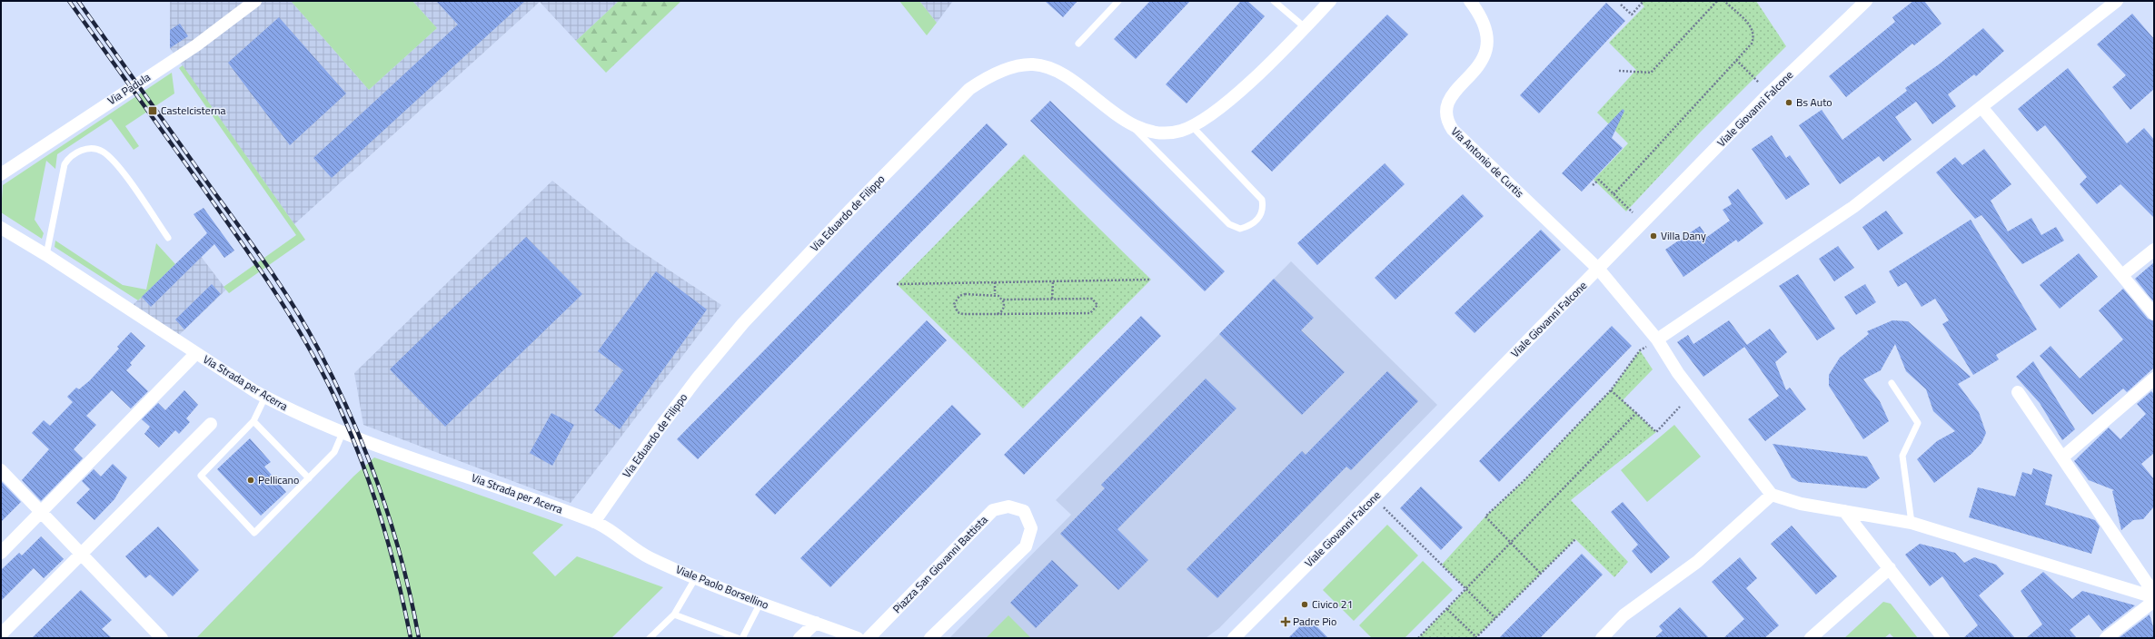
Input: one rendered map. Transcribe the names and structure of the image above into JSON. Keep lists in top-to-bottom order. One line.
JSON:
{"streets":{"street":["Via Padula","Viale Giovanni Falcone","Via Antonio de Curtis","Via Eduardo de Filippo","Via Strada per Acerra","Piazza San Giovanni Battista","Viale Paolo Borsellino"]},"crossings":[["Viale Giovanni Falcone","Via Antonio de Curtis"],["Via Eduardo de Filippo","Via Strada per Acerra"],["Via Eduardo de Filippo","Viale Paolo Borsellino"],["Via Strada per Acerra","Viale Paolo Borsellino"]],"places":{"other":["Bs Auto","Villa Dany","Pellicano","Civico 21"],"transit":["Castelcisterna"],"health":["Padre Pio"]}}
